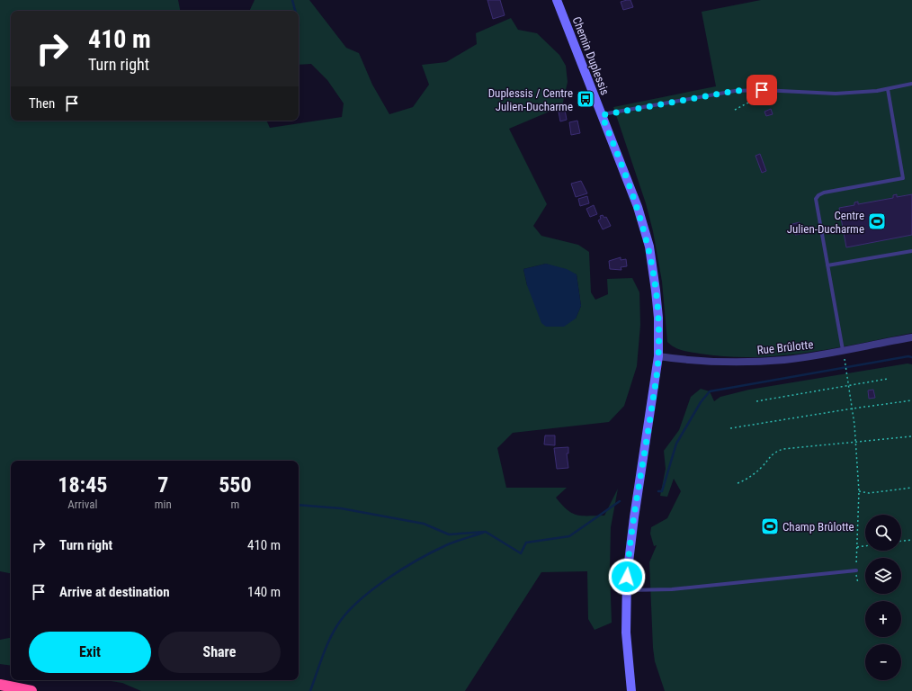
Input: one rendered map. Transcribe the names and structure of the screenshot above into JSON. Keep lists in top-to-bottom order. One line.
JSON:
{"streets":{"street":["Chemin Duplessis","Rue Brûlotte"]},"crossings":[["Chemin Duplessis","Rue Brûlotte"]],"places":{"bus stop":["Duplessis / Centre Julien-Ducharme"],"sports":["Centre Julien-Ducharme","Champ Brûlotte"]},"page":{"turn":["410 m","Turn right"],"then":"Then","eta":["18:45","Arrival","7","min","550","m"],"map_buttons":["+","−"],"list":[{"name":"Turn right","value":"410 m"},{"name":"Arrive at destination","value":"140 m"}],"buttons":["Exit","Share"]}}
